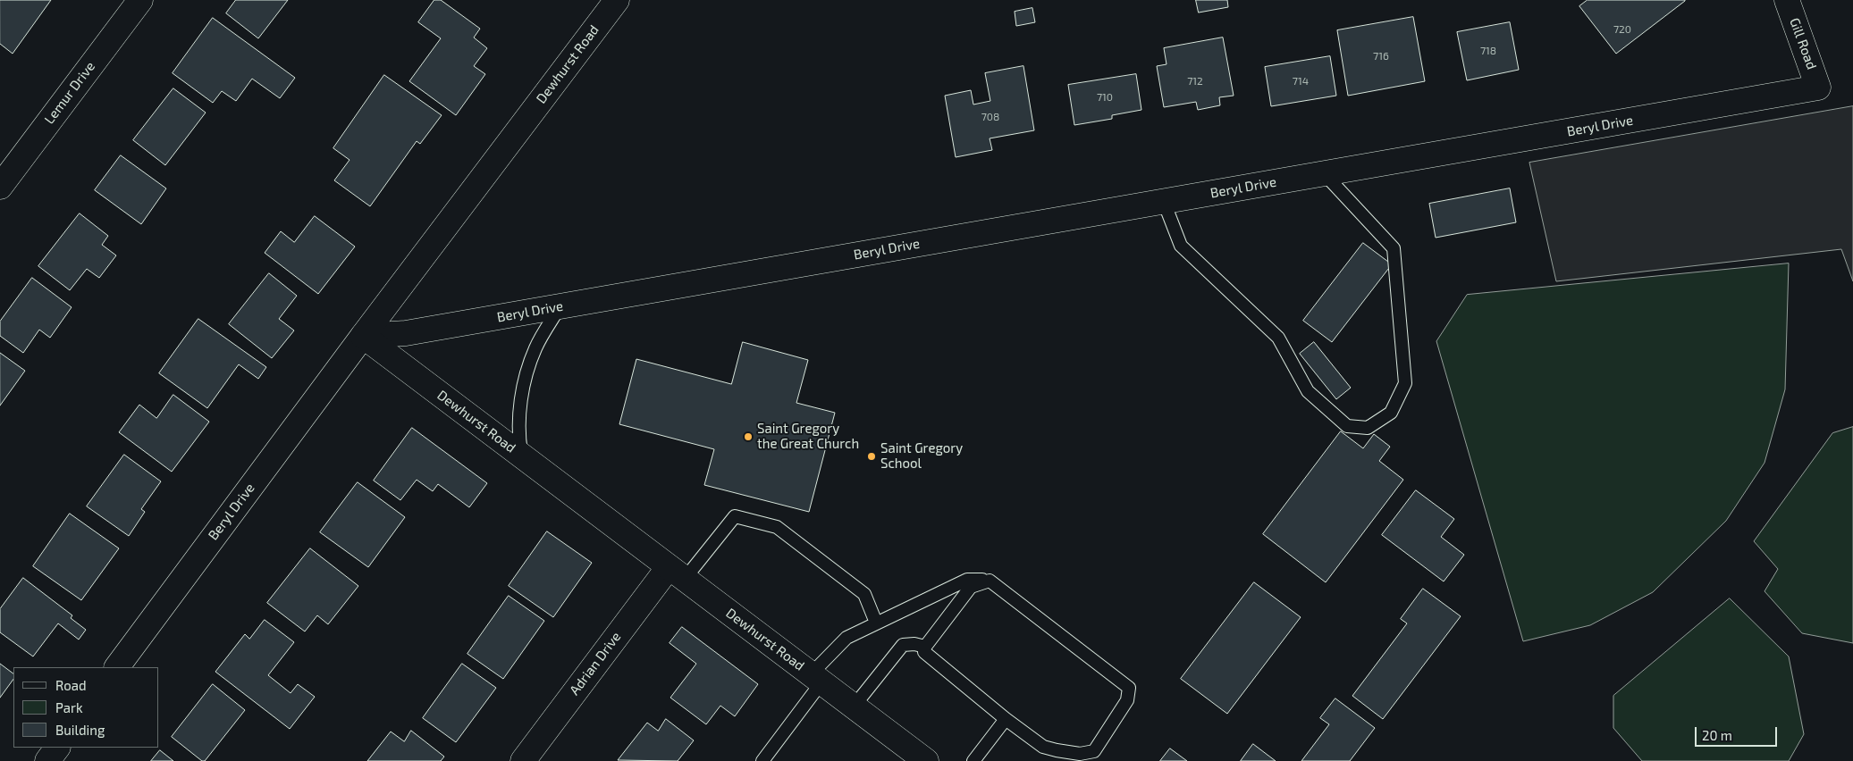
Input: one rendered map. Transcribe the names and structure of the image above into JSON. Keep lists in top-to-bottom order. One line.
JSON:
{"streets":{"street":["Gill Road","Dewhurst Road","Lemur Drive","Beryl Drive","Adrian Drive"]},"crossings":[["Gill Road","Beryl Drive"],["Dewhurst Road","Beryl Drive"],["Dewhurst Road","Adrian Drive"]],"places":["Saint Gregory the Great Church","Saint Gregory School"],"house_numbers":["720","718","716","712","714","710","708"],"legend":["Road","Park","Building"],"scale_bar":"20 m"}
